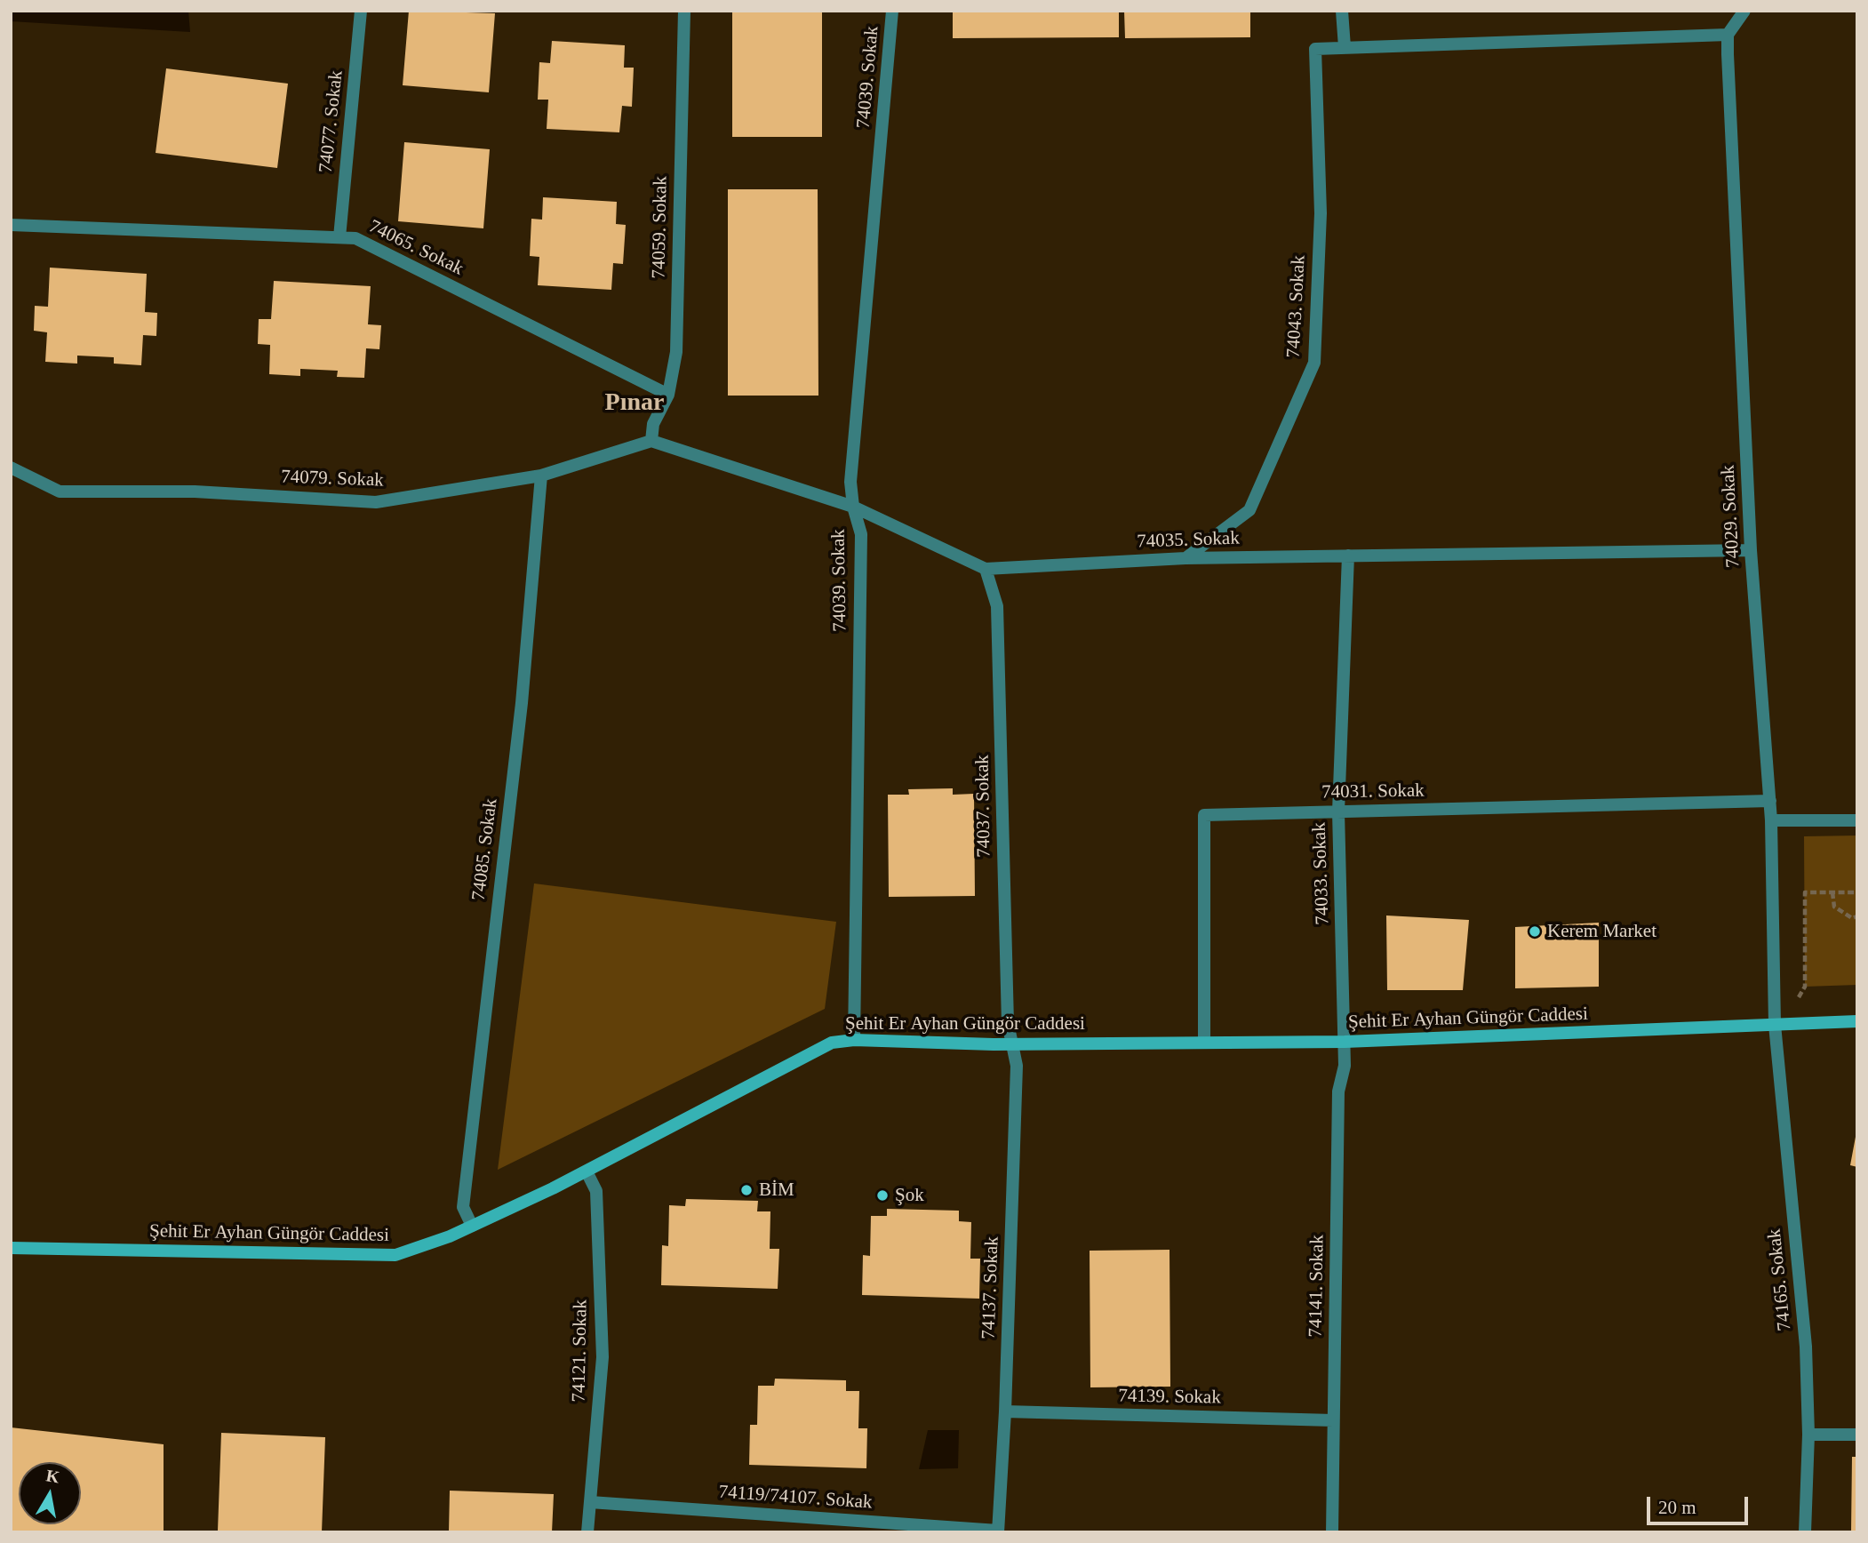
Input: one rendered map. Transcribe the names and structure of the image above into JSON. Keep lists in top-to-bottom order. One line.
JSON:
{"streets":{"street":["74039. Sokak","74077. Sokak","74059. Sokak","74065. Sokak","74043. Sokak","74079. Sokak","74029. Sokak","74035. Sokak","74031. Sokak","74037. Sokak","74085. Sokak","74033. Sokak","Şehit Er Ayhan Güngör Caddesi","74165. Sokak","74141. Sokak","74137. Sokak","74121. Sokak","74139. Sokak","74119/74107. Sokak"]},"crossings":[["74039. Sokak","74035. Sokak"],["74039. Sokak","Şehit Er Ayhan Güngör Caddesi"],["74077. Sokak","74065. Sokak"],["74059. Sokak","74065. Sokak"],["74059. Sokak","74079. Sokak"],["74059. Sokak","74035. Sokak"],["74043. Sokak","74035. Sokak"],["74079. Sokak","74035. Sokak"],["74079. Sokak","74085. Sokak"],["74029. Sokak","74035. Sokak"],["74029. Sokak","74031. Sokak"],["74029. Sokak","Şehit Er Ayhan Güngör Caddesi"],["74029. Sokak","74165. Sokak"],["74035. Sokak","74037. Sokak"],["74035. Sokak","74033. Sokak"],["74031. Sokak","74033. Sokak"],["74031. Sokak","Şehit Er Ayhan Güngör Caddesi"],["74037. Sokak","Şehit Er Ayhan Güngör Caddesi"],["74037. Sokak","74137. Sokak"],["74085. Sokak","Şehit Er Ayhan Güngör Caddesi"],["74033. Sokak","Şehit Er Ayhan Güngör Caddesi"],["74033. Sokak","74141. Sokak"],["Şehit Er Ayhan Güngör Caddesi","74165. Sokak"],["Şehit Er Ayhan Güngör Caddesi","74141. Sokak"],["Şehit Er Ayhan Güngör Caddesi","74137. Sokak"],["Şehit Er Ayhan Güngör Caddesi","74121. Sokak"],["74141. Sokak","74139. Sokak"],["74137. Sokak","74139. Sokak"],["74137. Sokak","74119/74107. Sokak"],["74121. Sokak","74119/74107. Sokak"]],"districts":["Pınar"],"places":["Kerem Market","BİM","Şok"],"scale_bar":"20 m","north":"top"}
